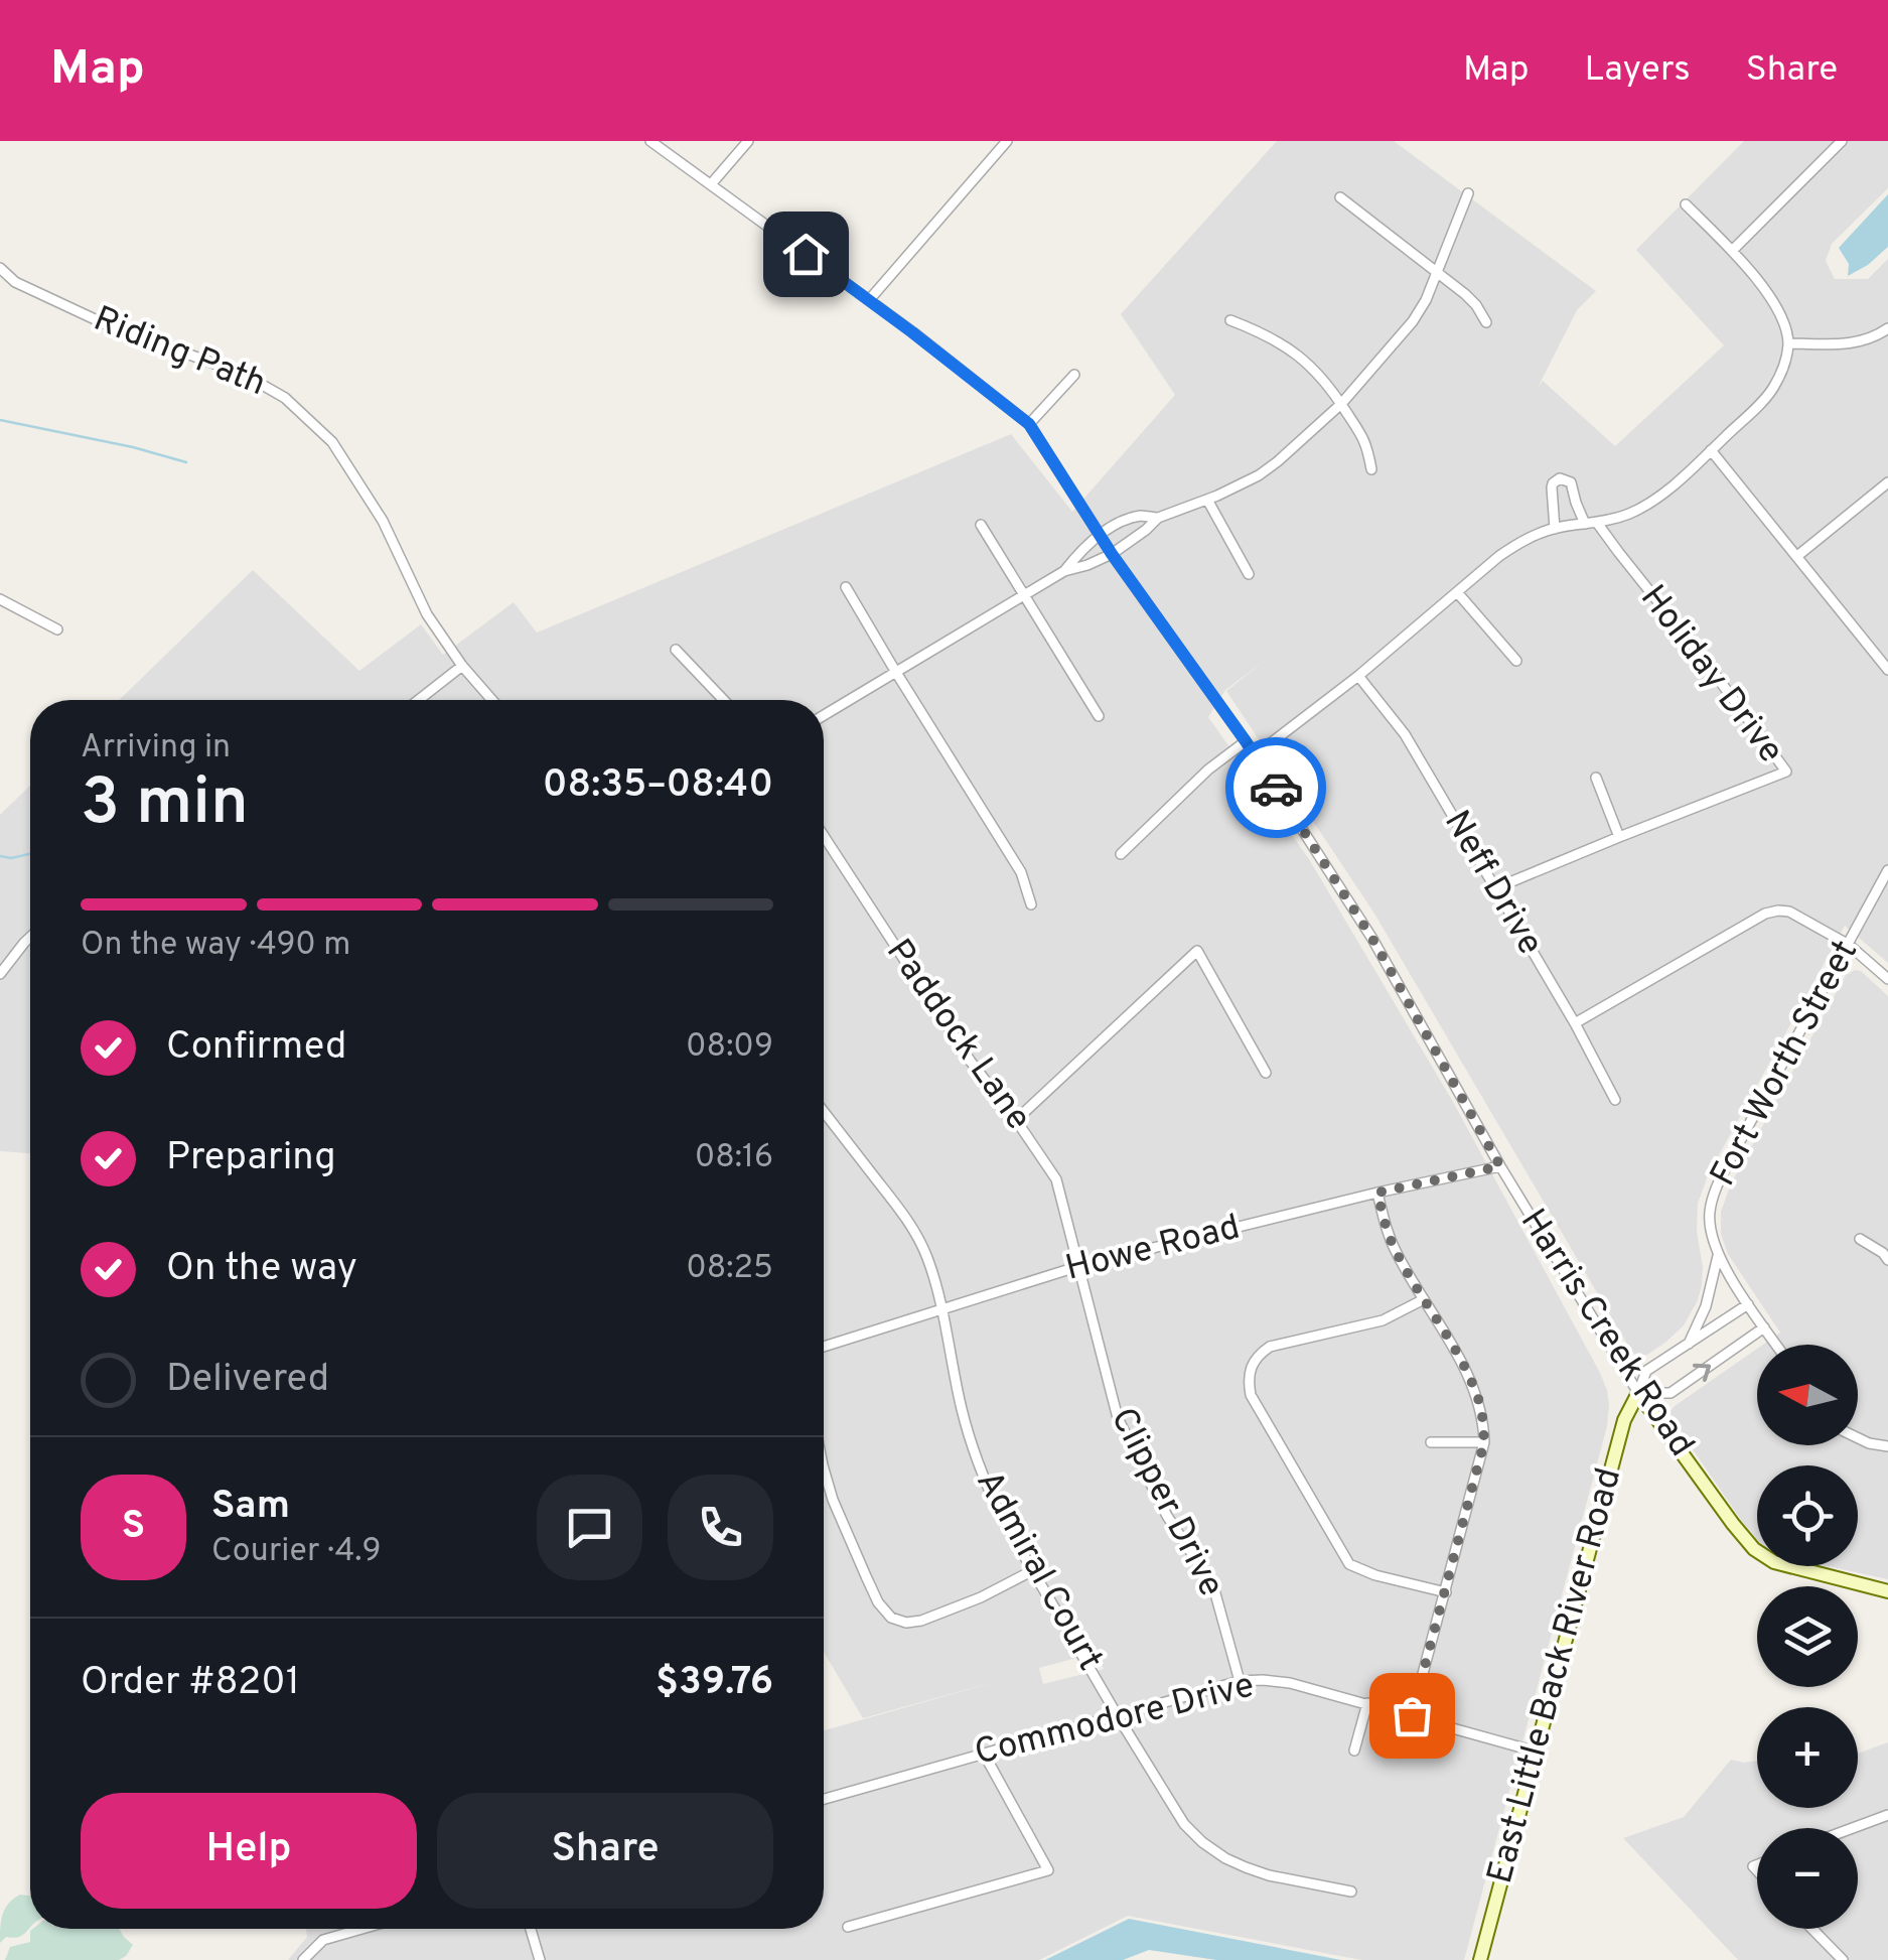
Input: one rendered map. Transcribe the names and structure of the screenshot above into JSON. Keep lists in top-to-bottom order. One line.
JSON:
{"streets":{"street":["Riding Path","Holiday Drive","Neff Drive","Paddock Lane","Fort Worth Street","Howe Road","Harris Creek Road","Clipper Drive","Admiral Court","East Little Back River Road","Commodore Drive"]},"crossings":[["Holiday Drive","Neff Drive"],["Paddock Lane","Howe Road"],["Paddock Lane","Clipper Drive"],["Fort Worth Street","East Little Back River Road"],["Howe Road","Harris Creek Road"],["Howe Road","Clipper Drive"],["Howe Road","Admiral Court"],["Harris Creek Road","East Little Back River Road"],["Clipper Drive","Commodore Drive"],["Admiral Court","Commodore Drive"],["East Little Back River Road","Commodore Drive"]],"north":"left","page":{"header":"Map","nav":["Map","Layers","Share"],"heading":["3 min","Arriving in","08:35–08:40"],"panel":["Sam","Courier · 4.9","Order #8201","$39.76"],"bar":"On the way · 490 m","list":[["Confirmed","08:09"],["Preparing","08:16"],["On the way","08:25"],"Delivered"],"map_buttons":["+","−"],"round":"S","buttons":["Help","Share"]}}
